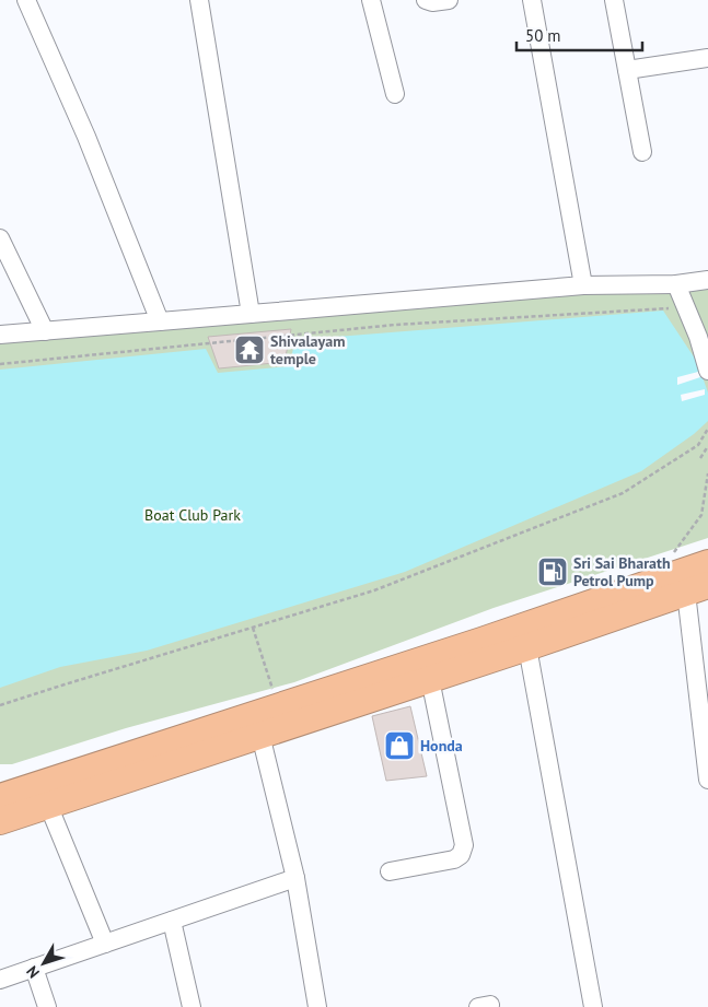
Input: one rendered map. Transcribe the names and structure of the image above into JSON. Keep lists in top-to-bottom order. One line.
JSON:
{"parks":["Boat Club Park"],"places":{"temple":["Shivalayam temple"],"fuel station":["Sri Sai Bharath Petrol Pump"],"shop":["Honda"]},"scale_bar":"50 m","north":"bottom left"}
